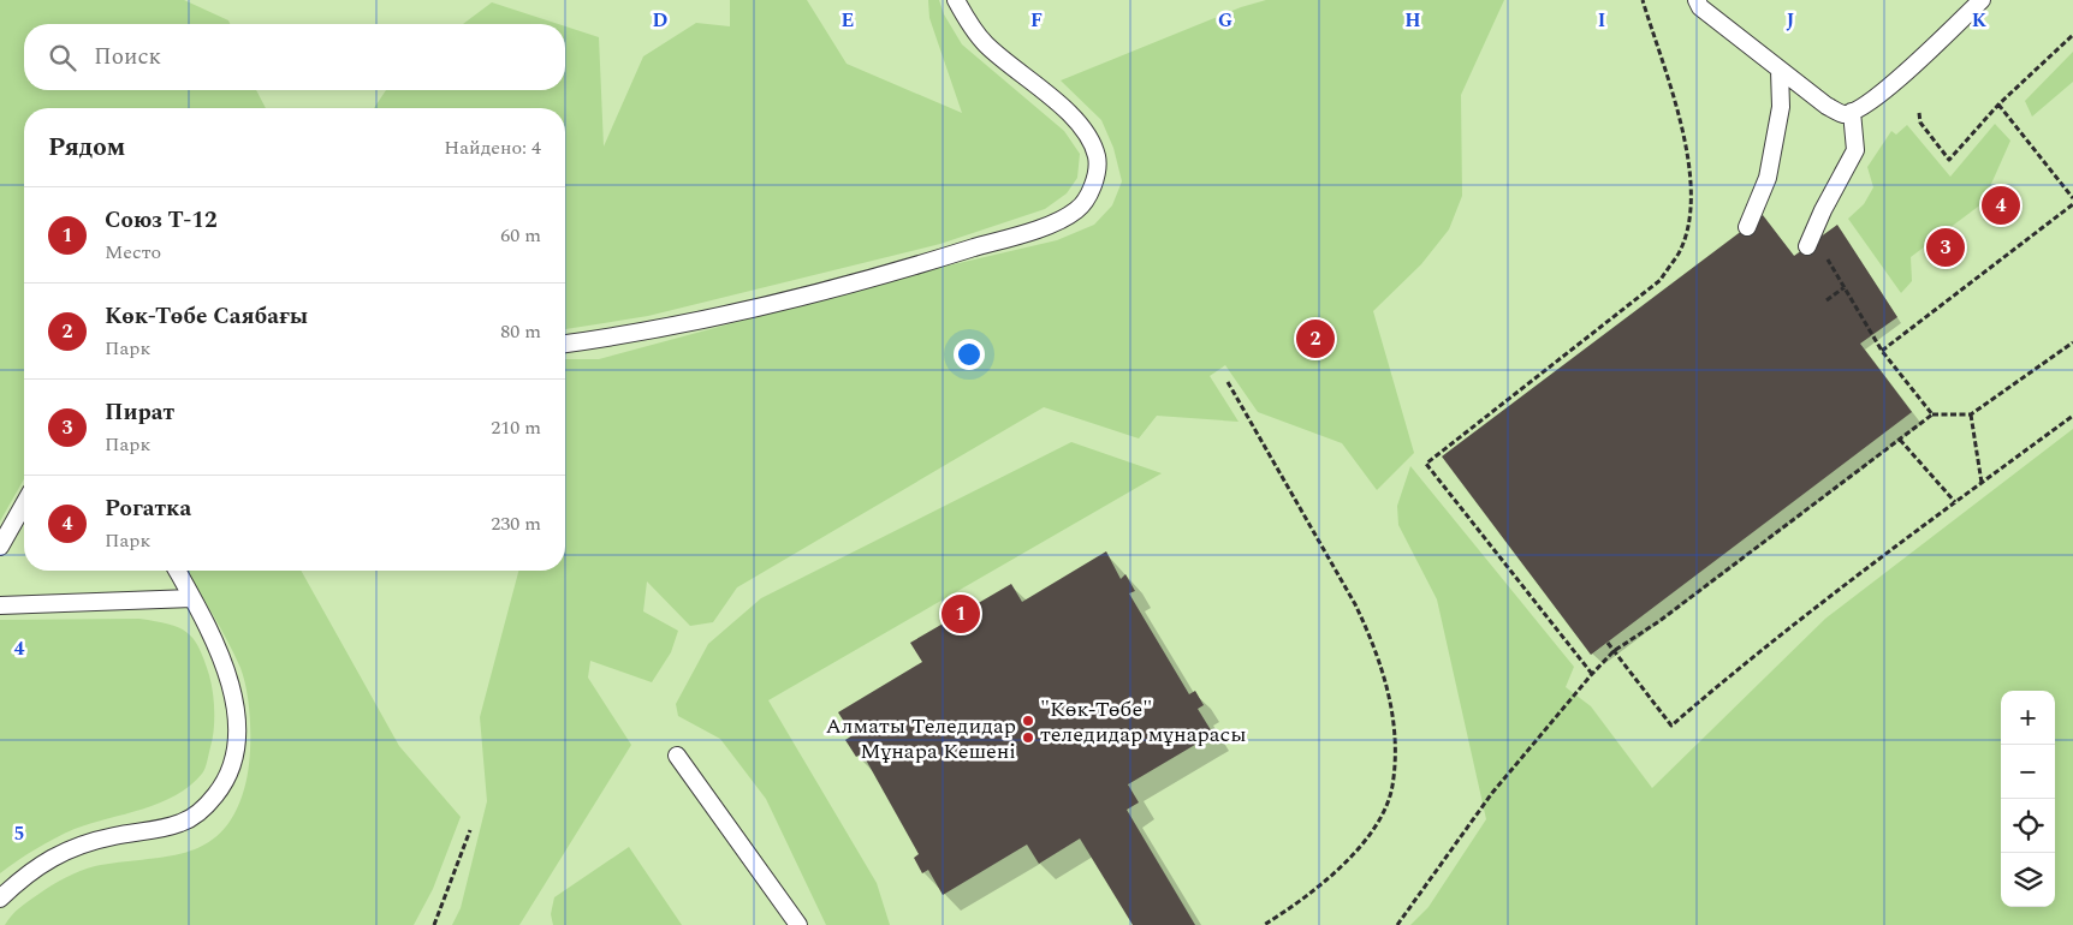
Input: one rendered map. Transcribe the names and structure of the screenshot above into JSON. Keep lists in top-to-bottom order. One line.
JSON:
{"places":["\"Көк-Төбе\" теледидар мұнарасы","Алматы Теледидар Мұнара Кешені"],"page":{"search":"Поиск","heading":["Рядом","Найдено: 4"],"pins":["4","3","2","1"],"list":[{"mark":"1","name":"Союз Т-12","note":"Место","value":"60 m"},{"mark":"2","name":"Көк-Төбе Саябағы","note":"Парк","value":"80 m"},{"mark":"3","name":"Пират","note":"Парк","value":"210 m"},{"mark":"4","name":"Рогатка","note":"Парк","value":"230 m"}],"map_buttons":["+","−"]},"grid":{"columns":["D","E","F","G","H","I","J","K"],"rows":["4","5"]}}
